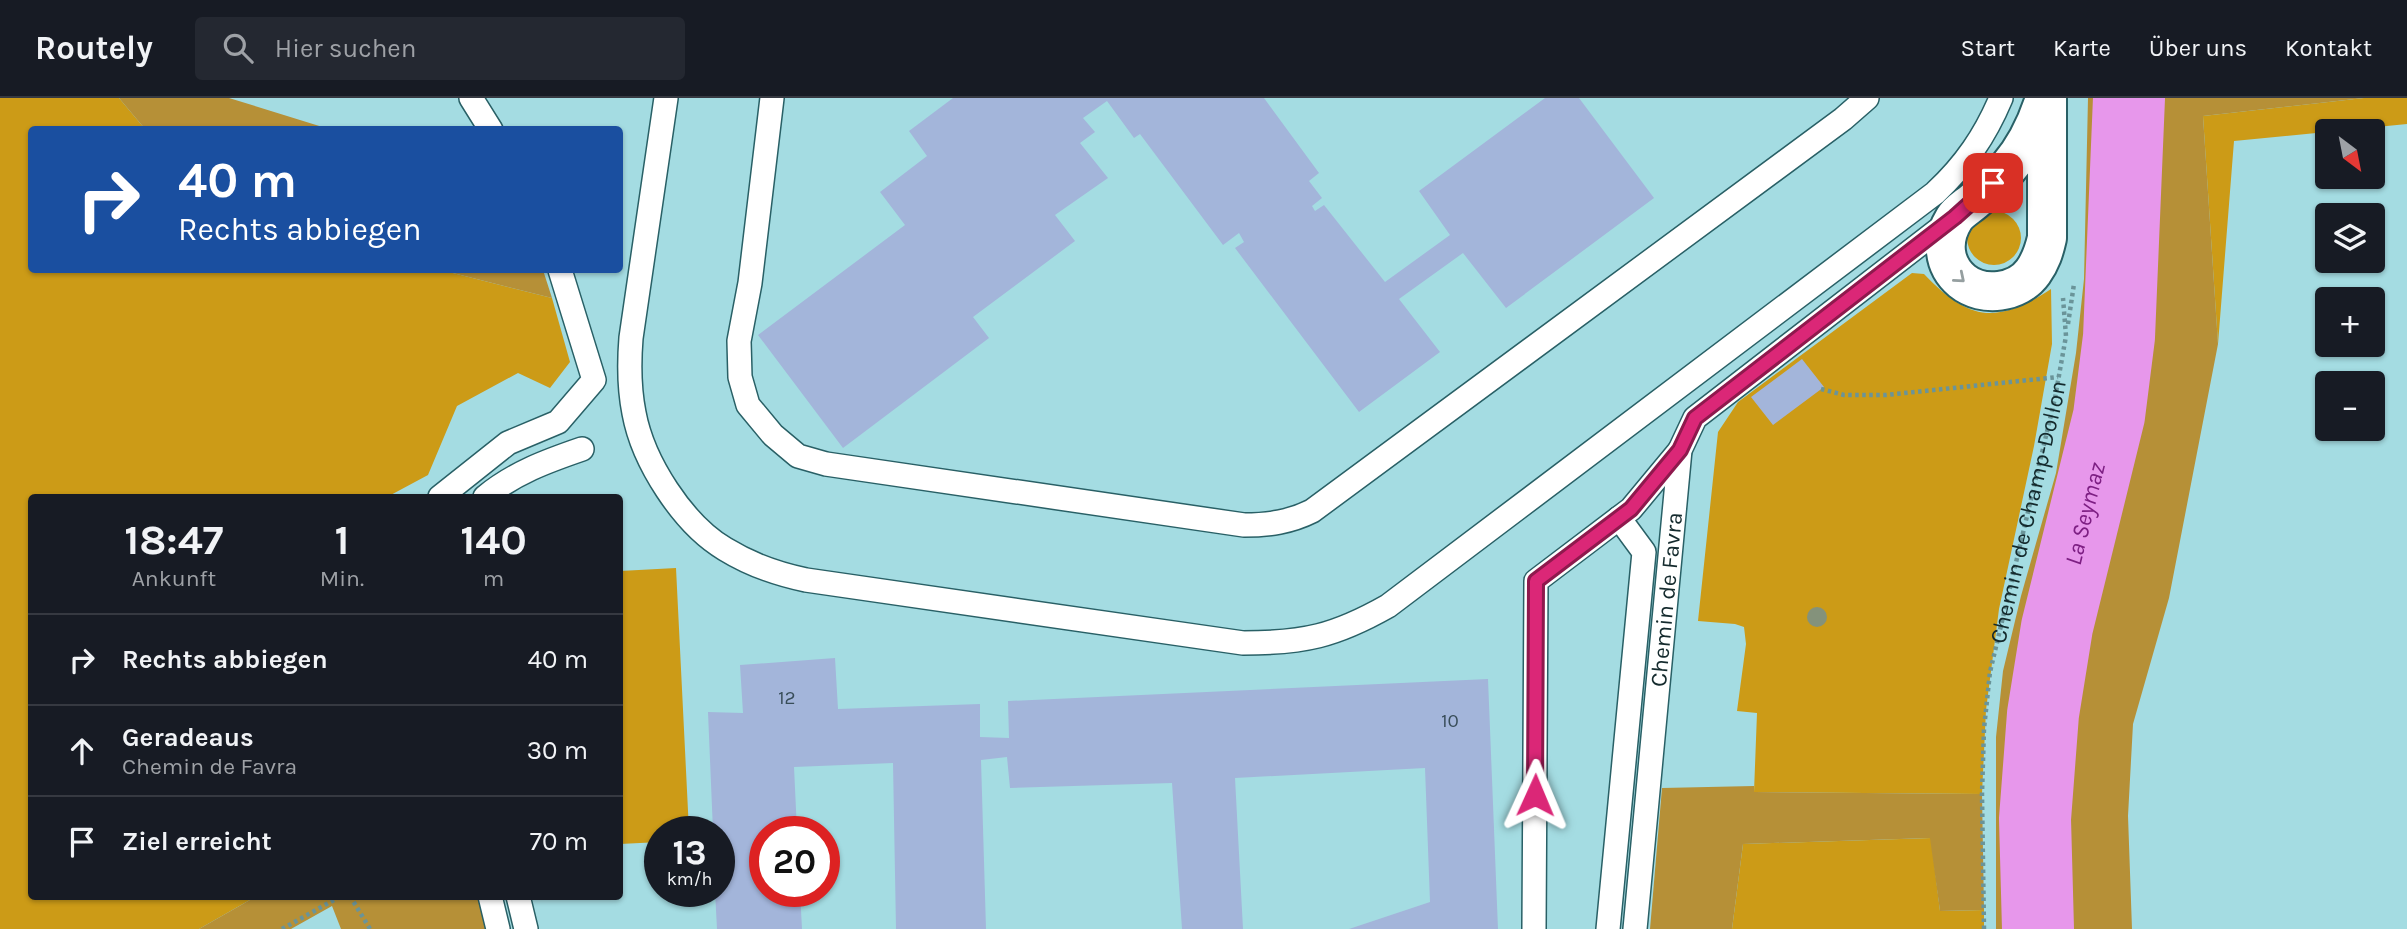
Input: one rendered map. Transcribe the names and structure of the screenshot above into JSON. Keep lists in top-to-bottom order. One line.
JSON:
{"streets":{"street":["Chemin de Favra"],"path":["Chemin de Champ-Dollon"]},"water":["La Seymaz"],"house_numbers":["12","10"],"north":"bottom right","page":{"header":"Routely","search":"Hier suchen","nav":["Start","Karte","Über uns","Kontakt"],"map_buttons":["+","−"],"turn":["40 m","Rechts abbiegen"],"eta":["18:47","Ankunft","1","Min.","140","m"],"list":[{"name":"Rechts abbiegen","value":"40 m"},{"name":"Geradeaus","note":"Chemin de Favra","value":"30 m"},{"name":"Ziel erreicht","value":"70 m"}],"speed":"13 km/h","limit":"20"}}
